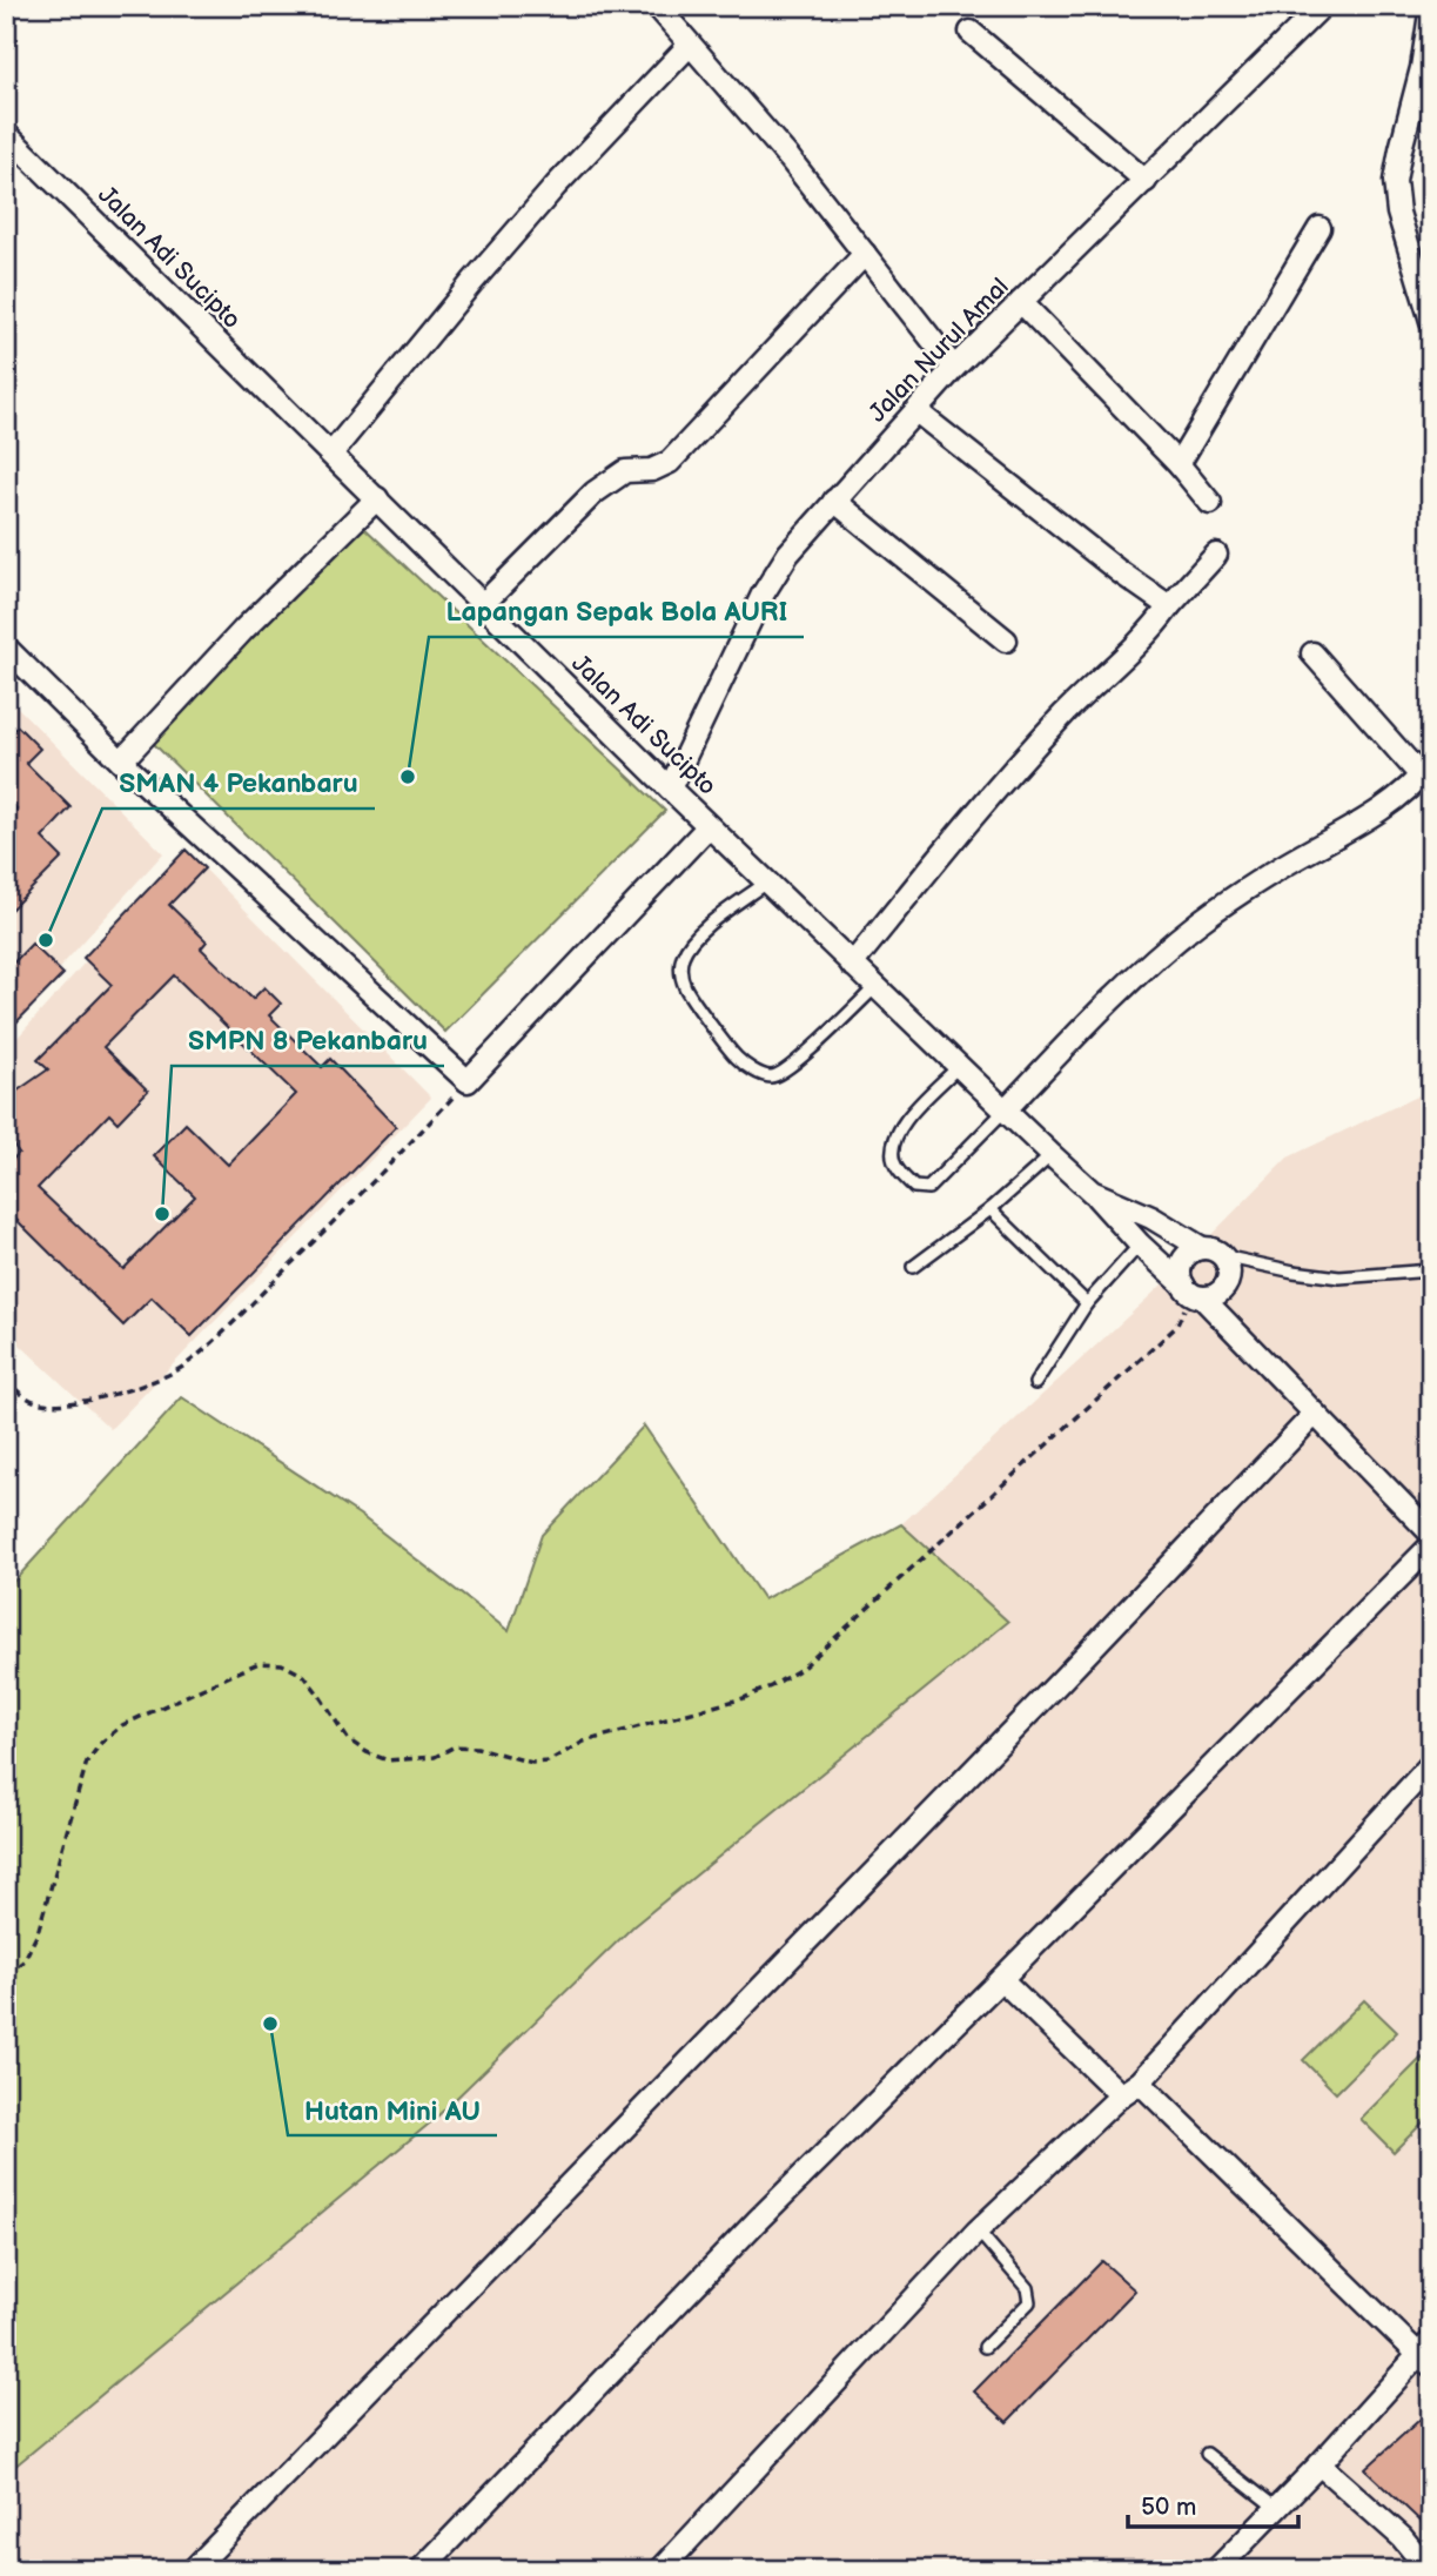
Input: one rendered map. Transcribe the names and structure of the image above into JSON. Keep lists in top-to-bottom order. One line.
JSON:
{"streets":{"street":["Jalan Adi Sucipto","Jalan Nurul Amal"]},"crossings":[["Jalan Adi Sucipto","Jalan Nurul Amal"]],"places":["Lapangan Sepak Bola AURI","SMAN 4 Pekanbaru","SMPN 8 Pekanbaru","Hutan Mini AU"],"scale_bar":"50 m"}
